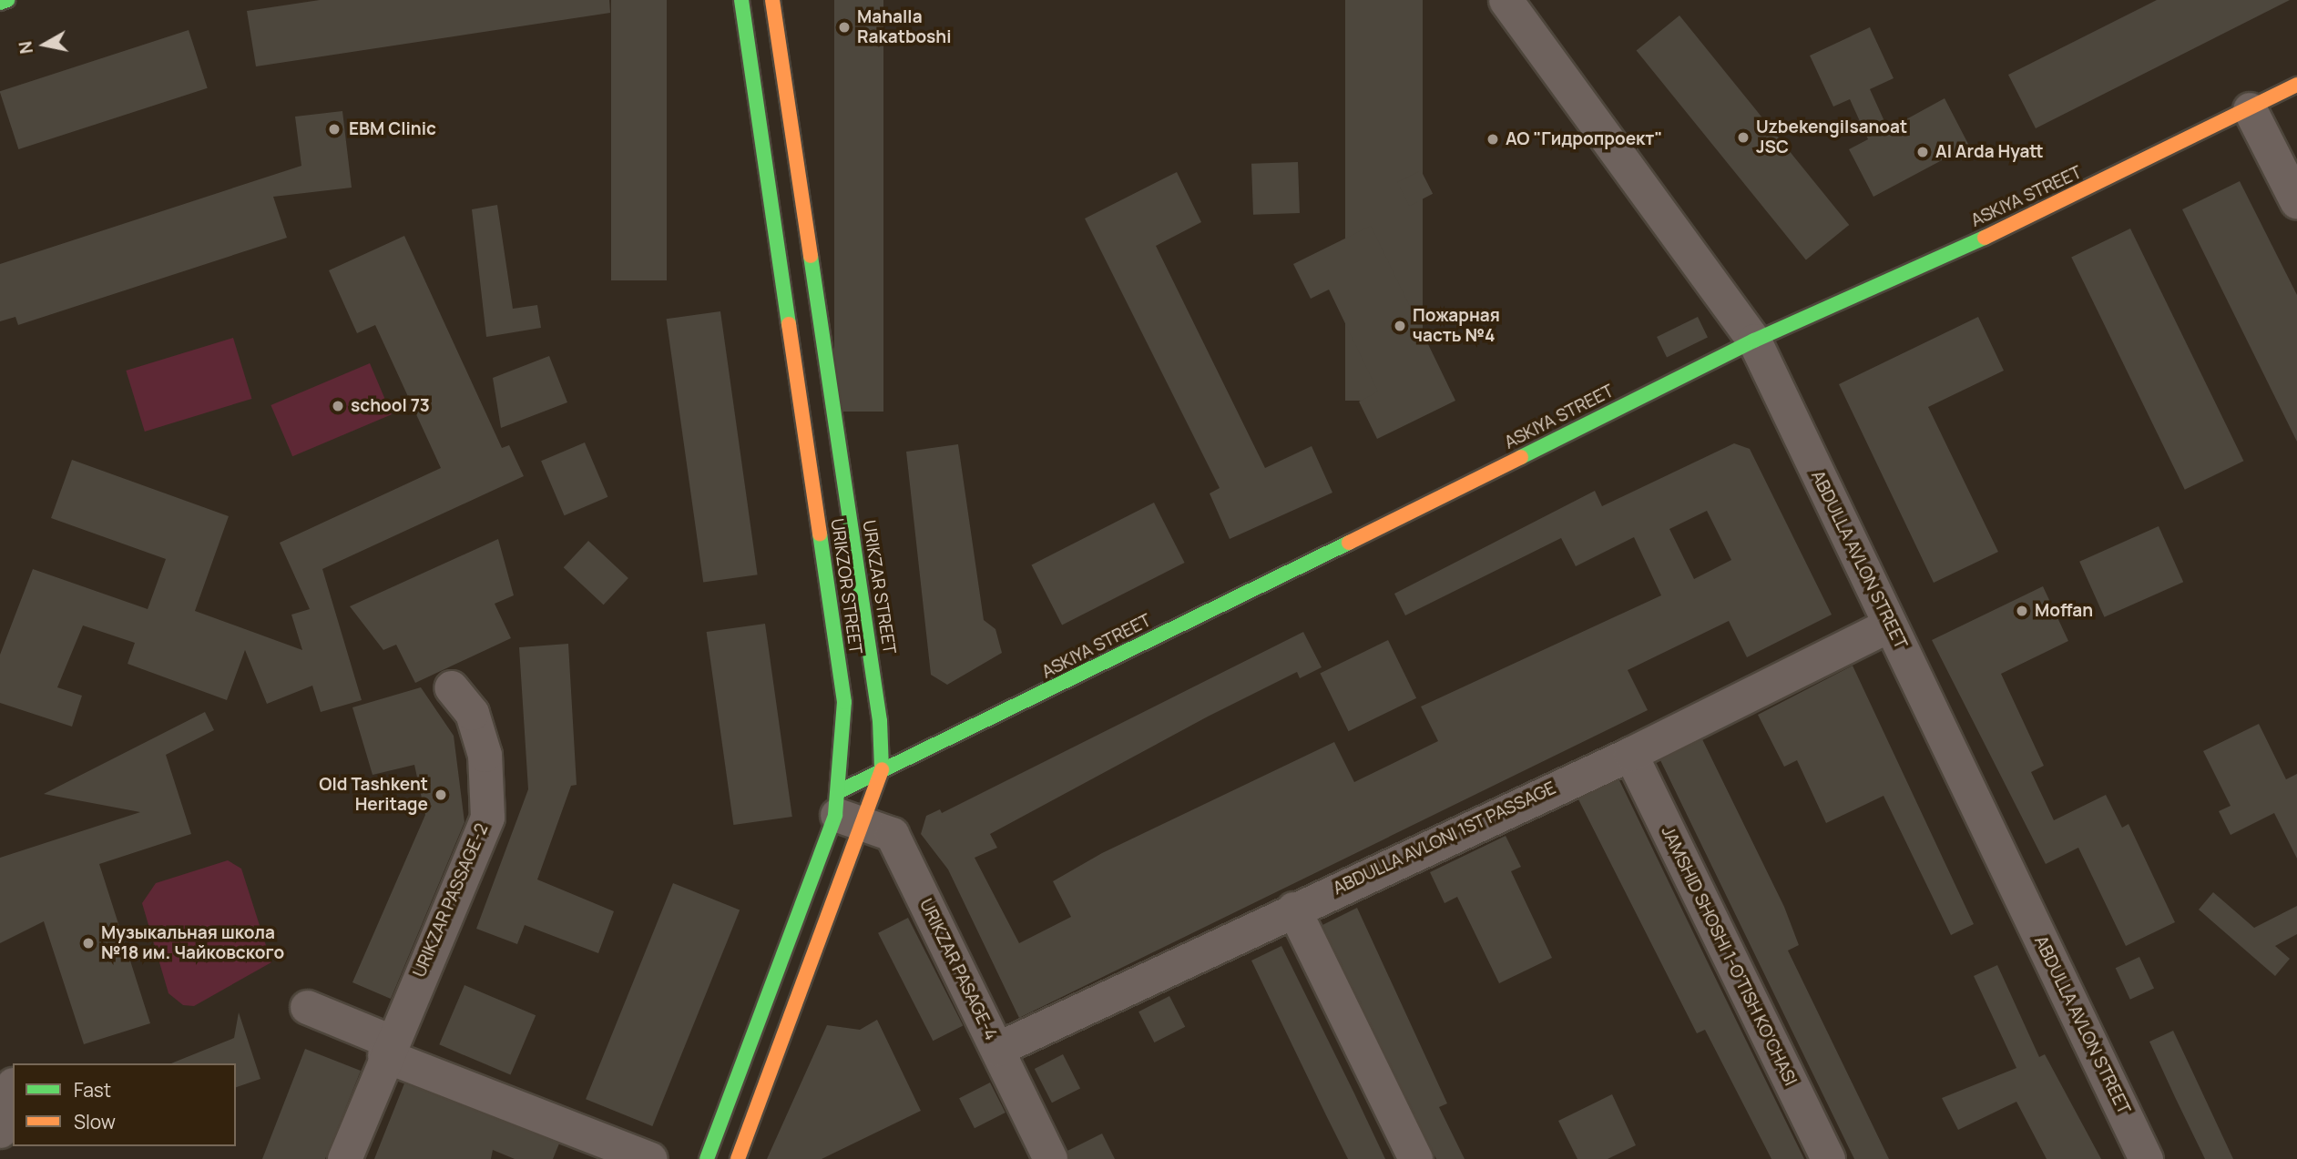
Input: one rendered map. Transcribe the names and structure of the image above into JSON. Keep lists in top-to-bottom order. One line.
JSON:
{"streets":{"main road":["ASKIYA STREET","URIKZOR STREET","URIKZAR STREET"],"street":["ABDULLA AVLON STREET","ABDULLA AVLONI 1ST PASSAGE","URIKZAR PASSAGE-2","JAMSHID SHOSHI 1-O'TISH KO'CHASI","URIKZAR PASAGE-4"]},"crossings":[["ASKIYA STREET","ABDULLA AVLON STREET"],["ASKIYA STREET","URIKZOR STREET"],["ASKIYA STREET","URIKZAR STREET"],["ASKIYA STREET","URIKZAR PASAGE-4"],["ABDULLA AVLON STREET","ABDULLA AVLONI 1ST PASSAGE"],["URIKZOR STREET","URIKZAR PASAGE-4"],["URIKZAR STREET","URIKZAR PASAGE-4"],["ABDULLA AVLONI 1ST PASSAGE","JAMSHID SHOSHI 1-O'TISH KO'CHASI"],["ABDULLA AVLONI 1ST PASSAGE","URIKZAR PASAGE-4"]],"places":["Mahalla Rakatboshi","EBM Clinic","Uzbekengilsanoat JSC","АО \"Гидропроект\"","Al Arda Hyatt","Пожарная часть №4","school 73","Moffan","Old Tashkent Heritage","Музыкальная школа №18 им. Чайковского"],"legend":["Fast","Slow"],"north":"left"}
